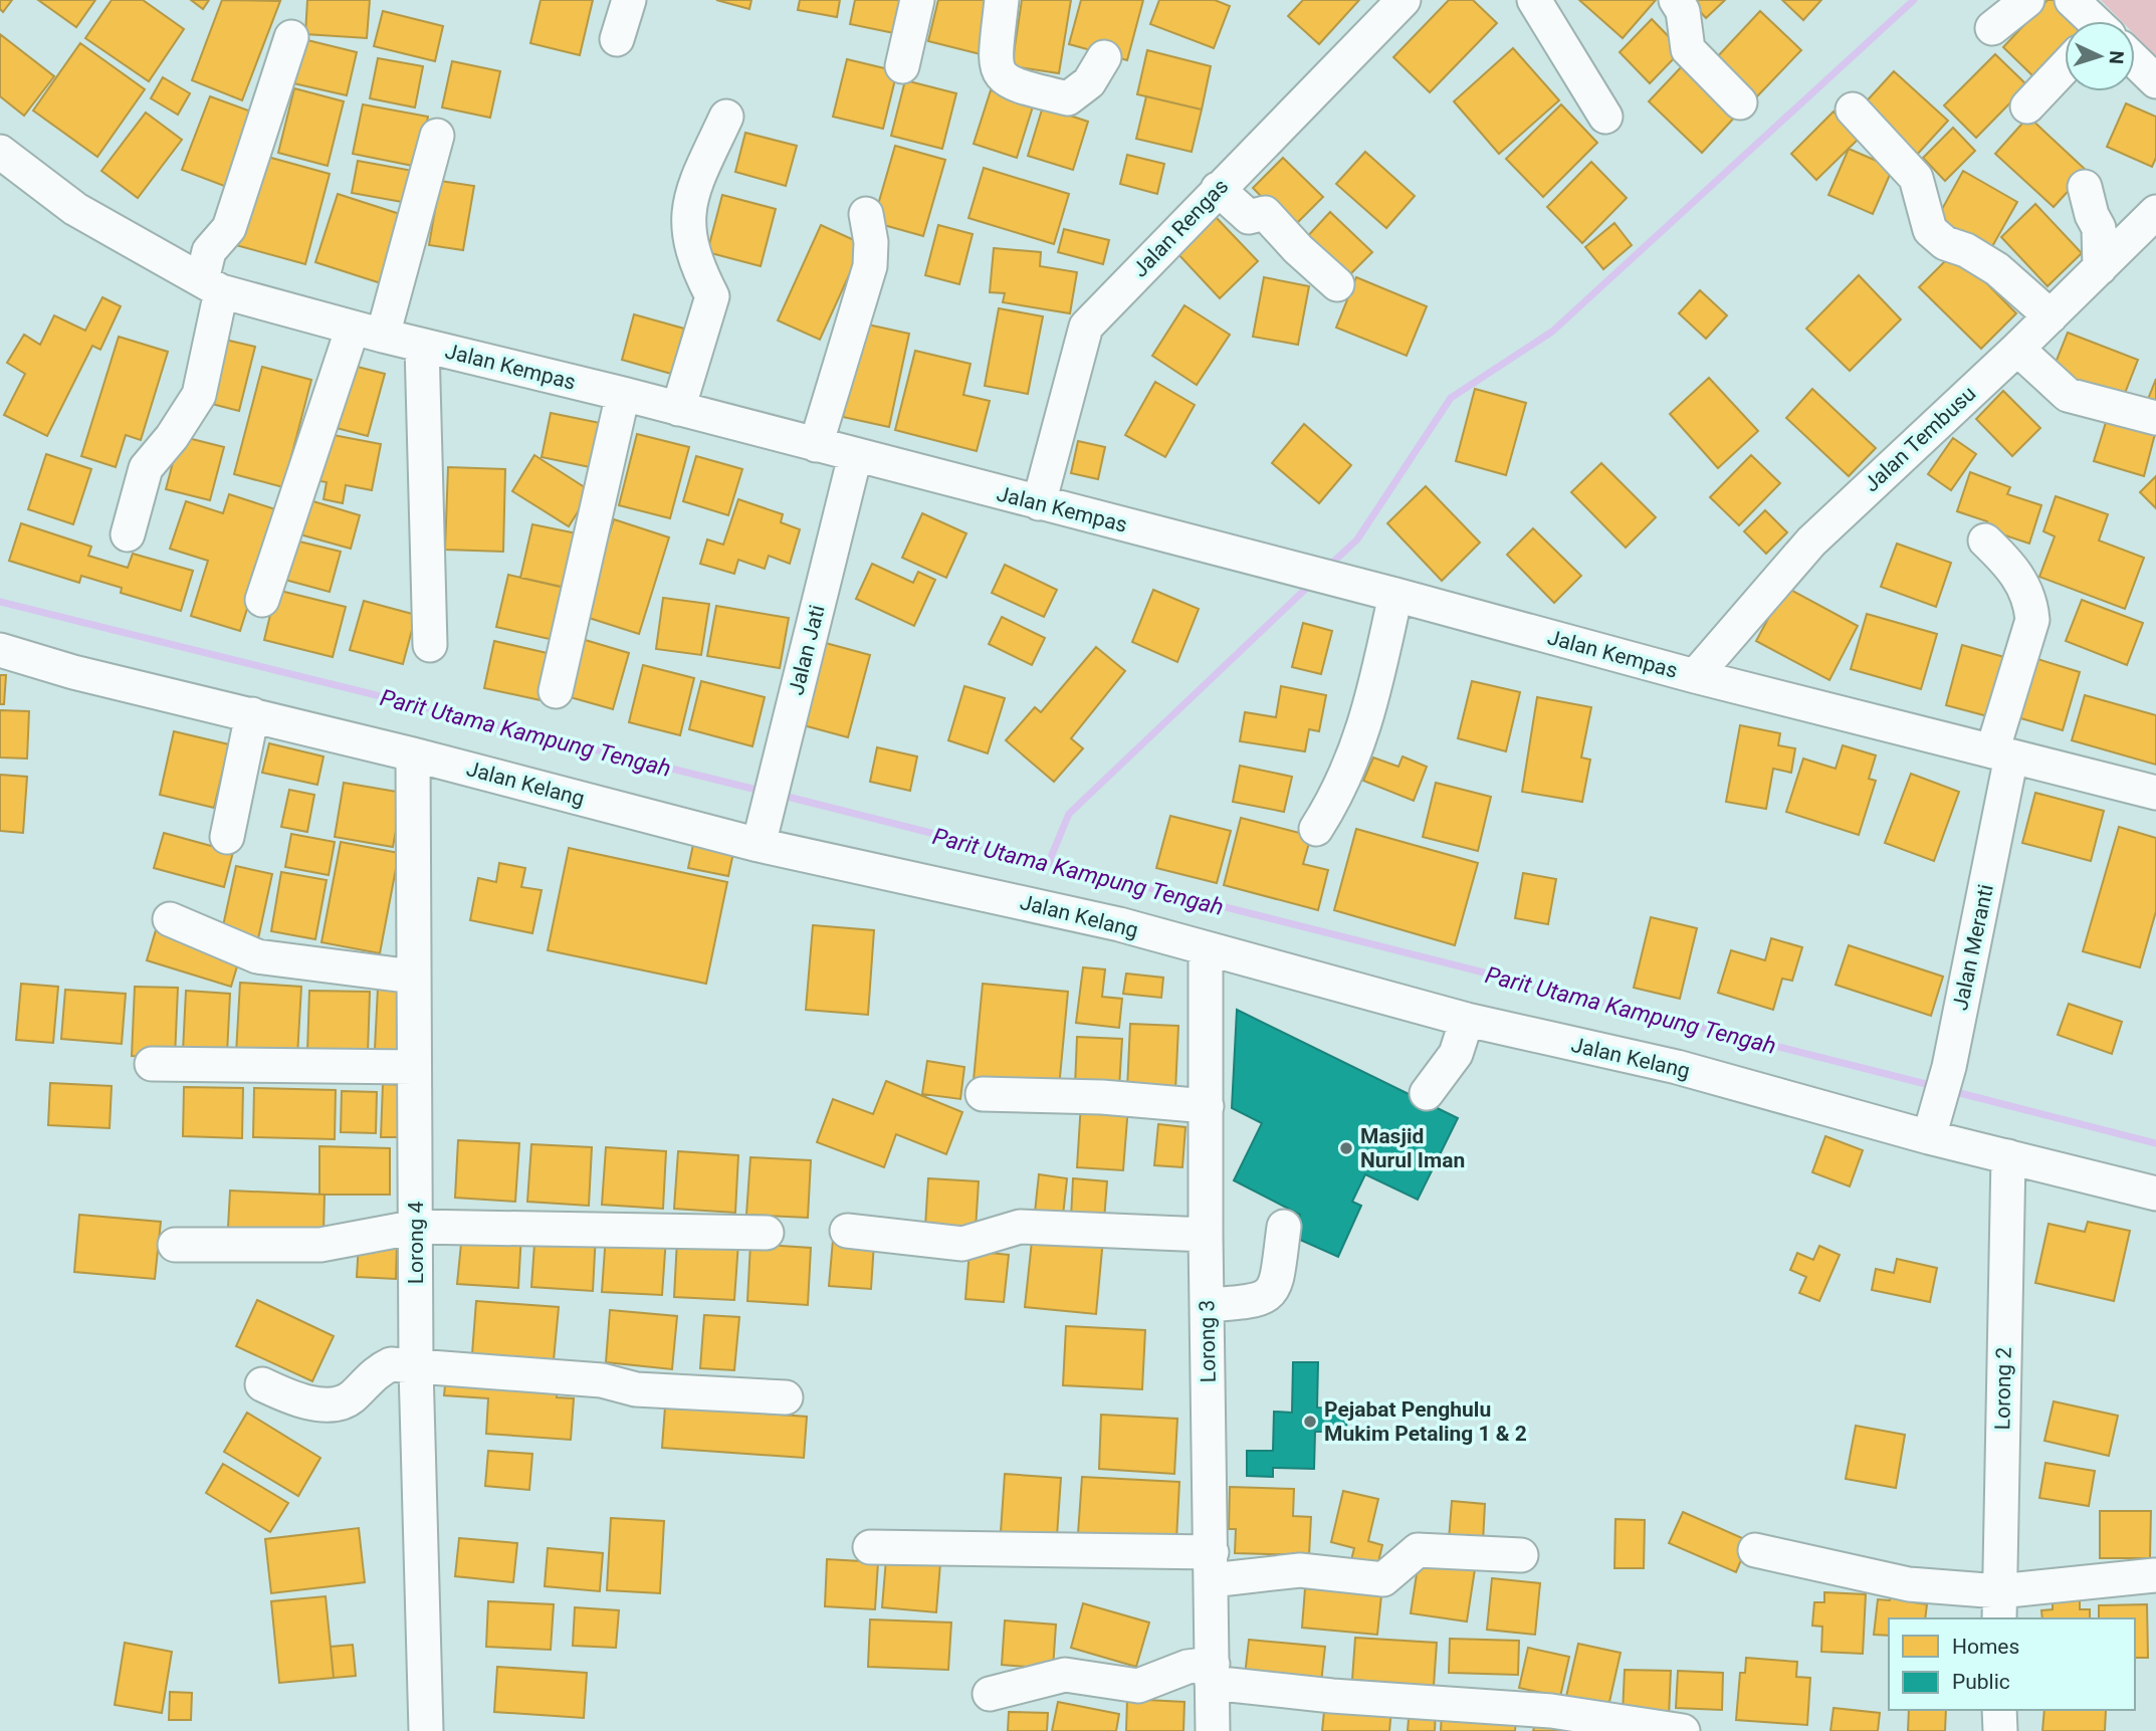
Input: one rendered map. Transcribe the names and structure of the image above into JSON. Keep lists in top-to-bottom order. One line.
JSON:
{"streets":{"street":["Jalan Rengas","Jalan Kempas","Jalan Tembusu","Jalan Jati","Jalan Kelang","Jalan Meranti","Lorong 4","Lorong 3","Lorong 2"]},"crossings":[["Jalan Rengas","Jalan Kempas"],["Jalan Kempas","Jalan Tembusu"],["Jalan Kempas","Jalan Jati"],["Jalan Kempas","Jalan Meranti"],["Jalan Jati","Jalan Kelang"],["Jalan Kelang","Jalan Meranti"],["Jalan Kelang","Lorong 4"],["Jalan Kelang","Lorong 3"],["Jalan Kelang","Lorong 2"]],"water":["Parit Utama Kampung Tengah"],"places":["Masjid Nurul Iman","Pejabat Penghulu Mukim Petaling 1 & 2"],"legend":["Homes","Public"],"north":"right"}
